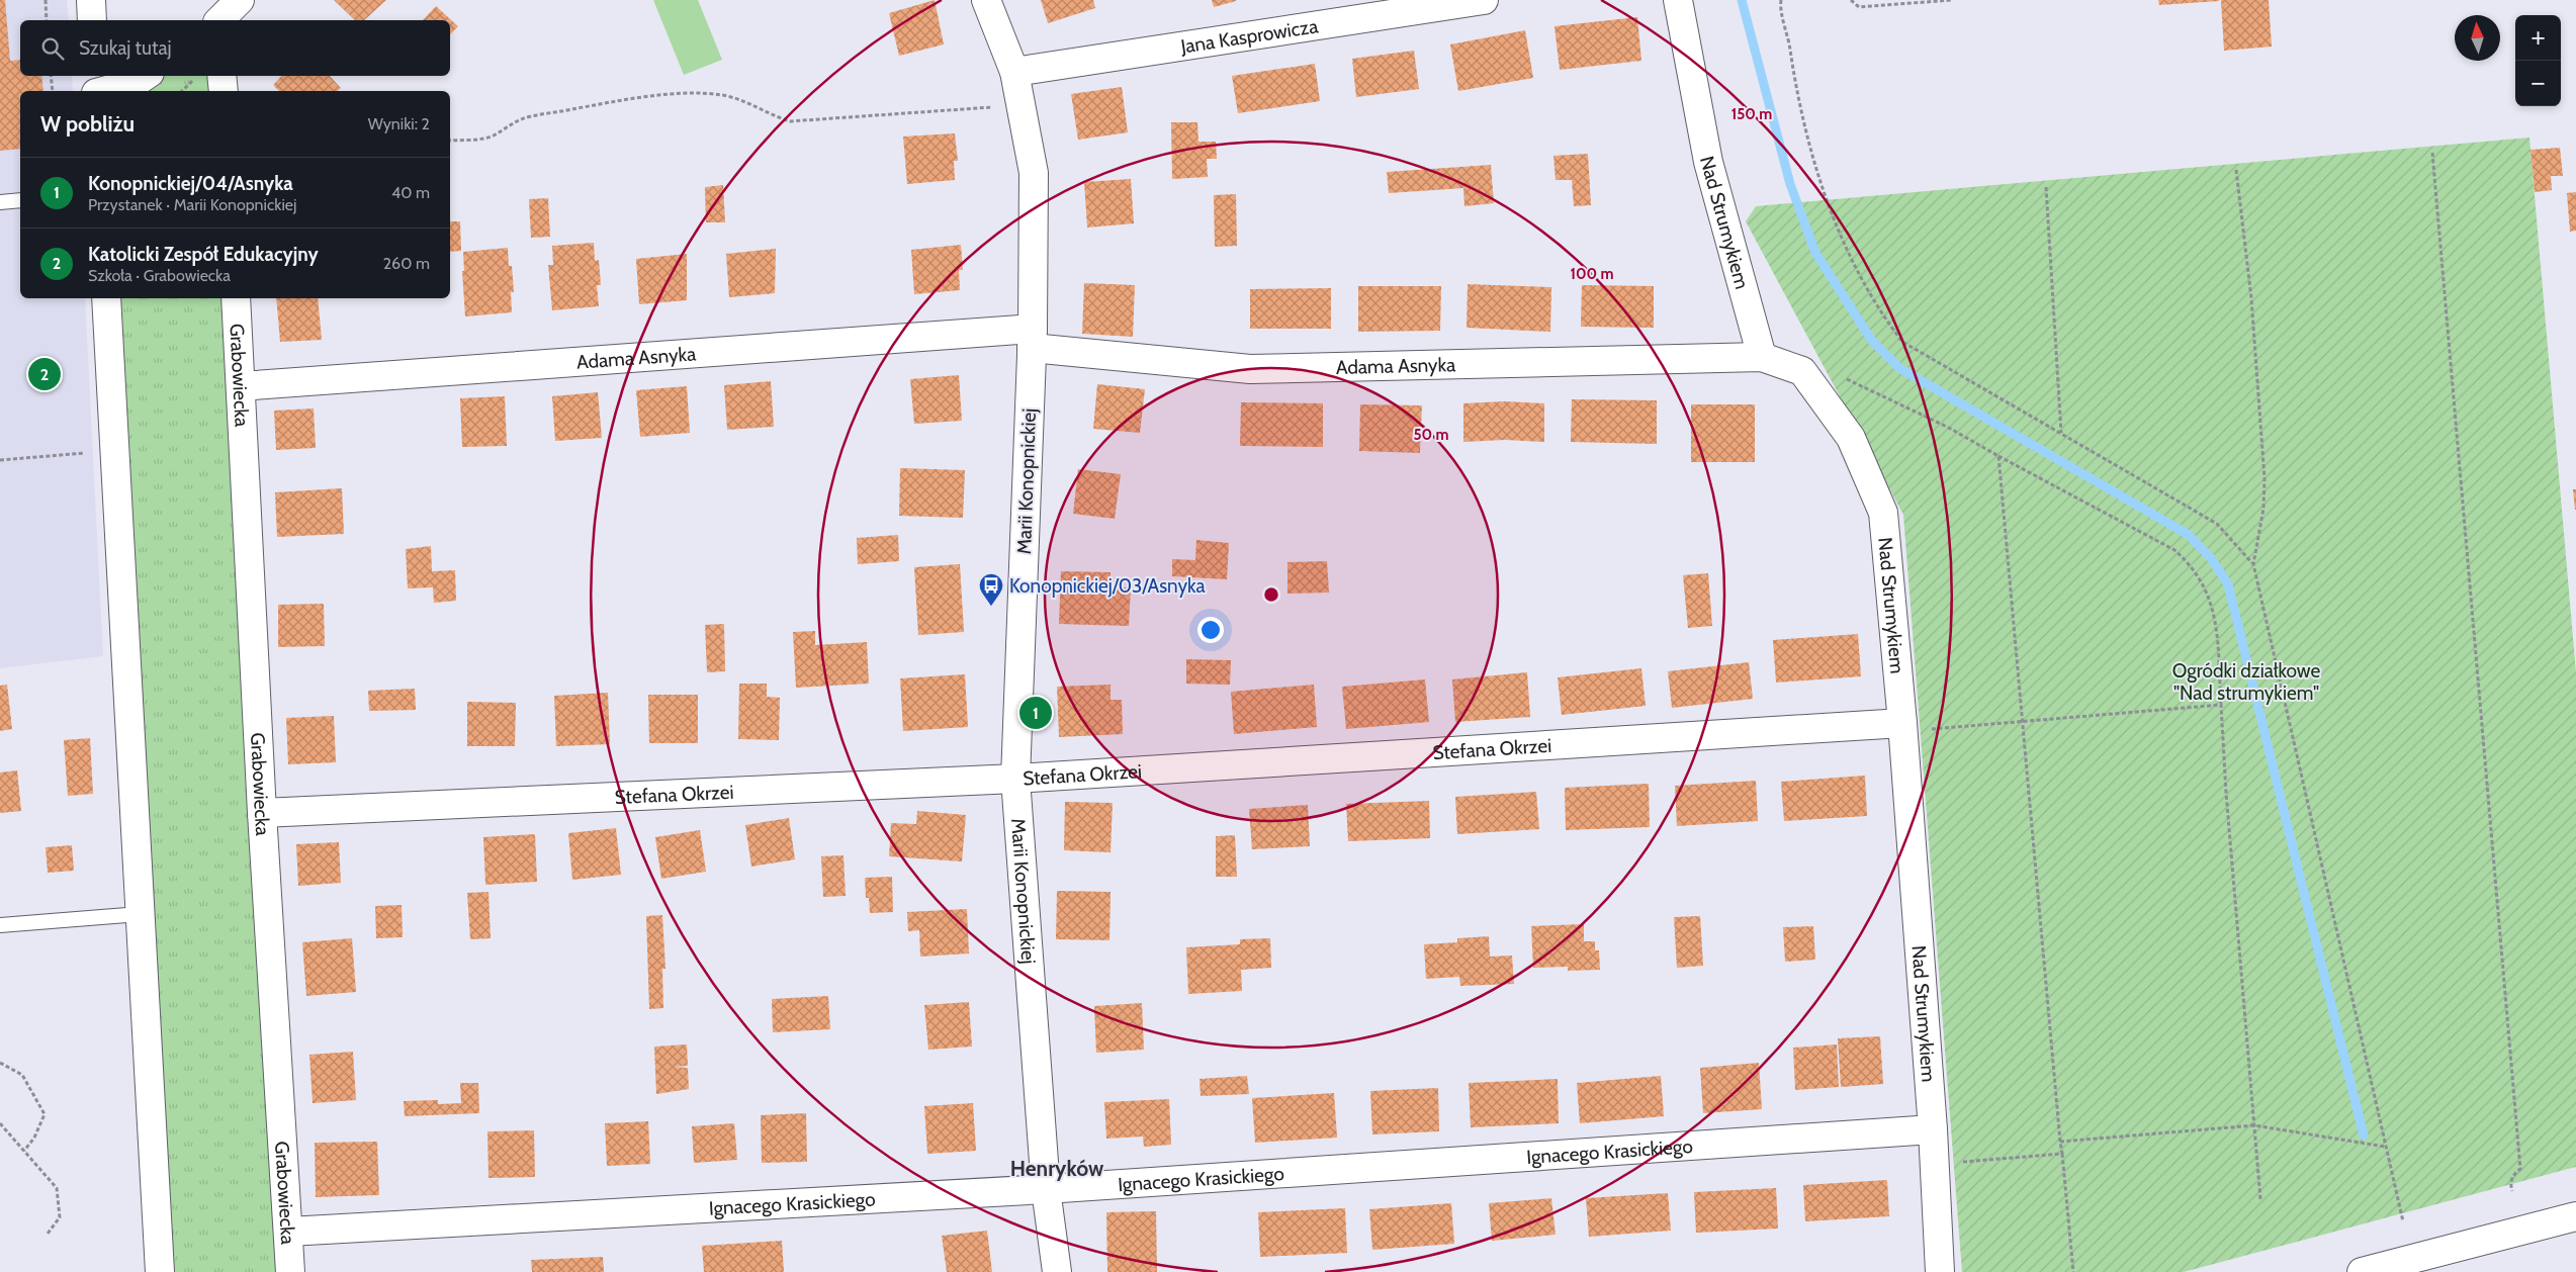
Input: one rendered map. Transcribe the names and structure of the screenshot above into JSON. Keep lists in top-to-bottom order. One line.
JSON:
{"streets":{"street":["Jana Kasprowicza","Nad Strumykiem","Adama Asnyka","Grabowiecka","Marii Konopnickiej","Stefana Okrzei","Ignacego Krasickiego"]},"crossings":[["Jana Kasprowicza","Marii Konopnickiej"],["Nad Strumykiem","Adama Asnyka"],["Nad Strumykiem","Stefana Okrzei"],["Nad Strumykiem","Ignacego Krasickiego"],["Adama Asnyka","Grabowiecka"],["Adama Asnyka","Marii Konopnickiej"],["Grabowiecka","Stefana Okrzei"],["Grabowiecka","Ignacego Krasickiego"],["Marii Konopnickiej","Stefana Okrzei"],["Marii Konopnickiej","Ignacego Krasickiego"]],"districts":["Henryków"],"parks":["Ogródki działkowe \"Nad strumykiem\""],"places":{"bus stop":["Konopnickiej/03/Asnyka"]},"north":"top","page":{"map_buttons":["+","−"],"search":"Szukaj tutaj","heading":["W pobliżu","Wyniki: 2"],"list":[{"mark":"1","name":"Konopnickiej/04/Asnyka","note":"Przystanek · Marii Konopnickiej","value":"40 m"},{"mark":"2","name":"Katolicki Zespół Edukacyjny","note":"Szkoła · Grabowiecka","value":"260 m"}],"pins":["2","1"]},"rings":["150 m","100 m","50 m"]}
